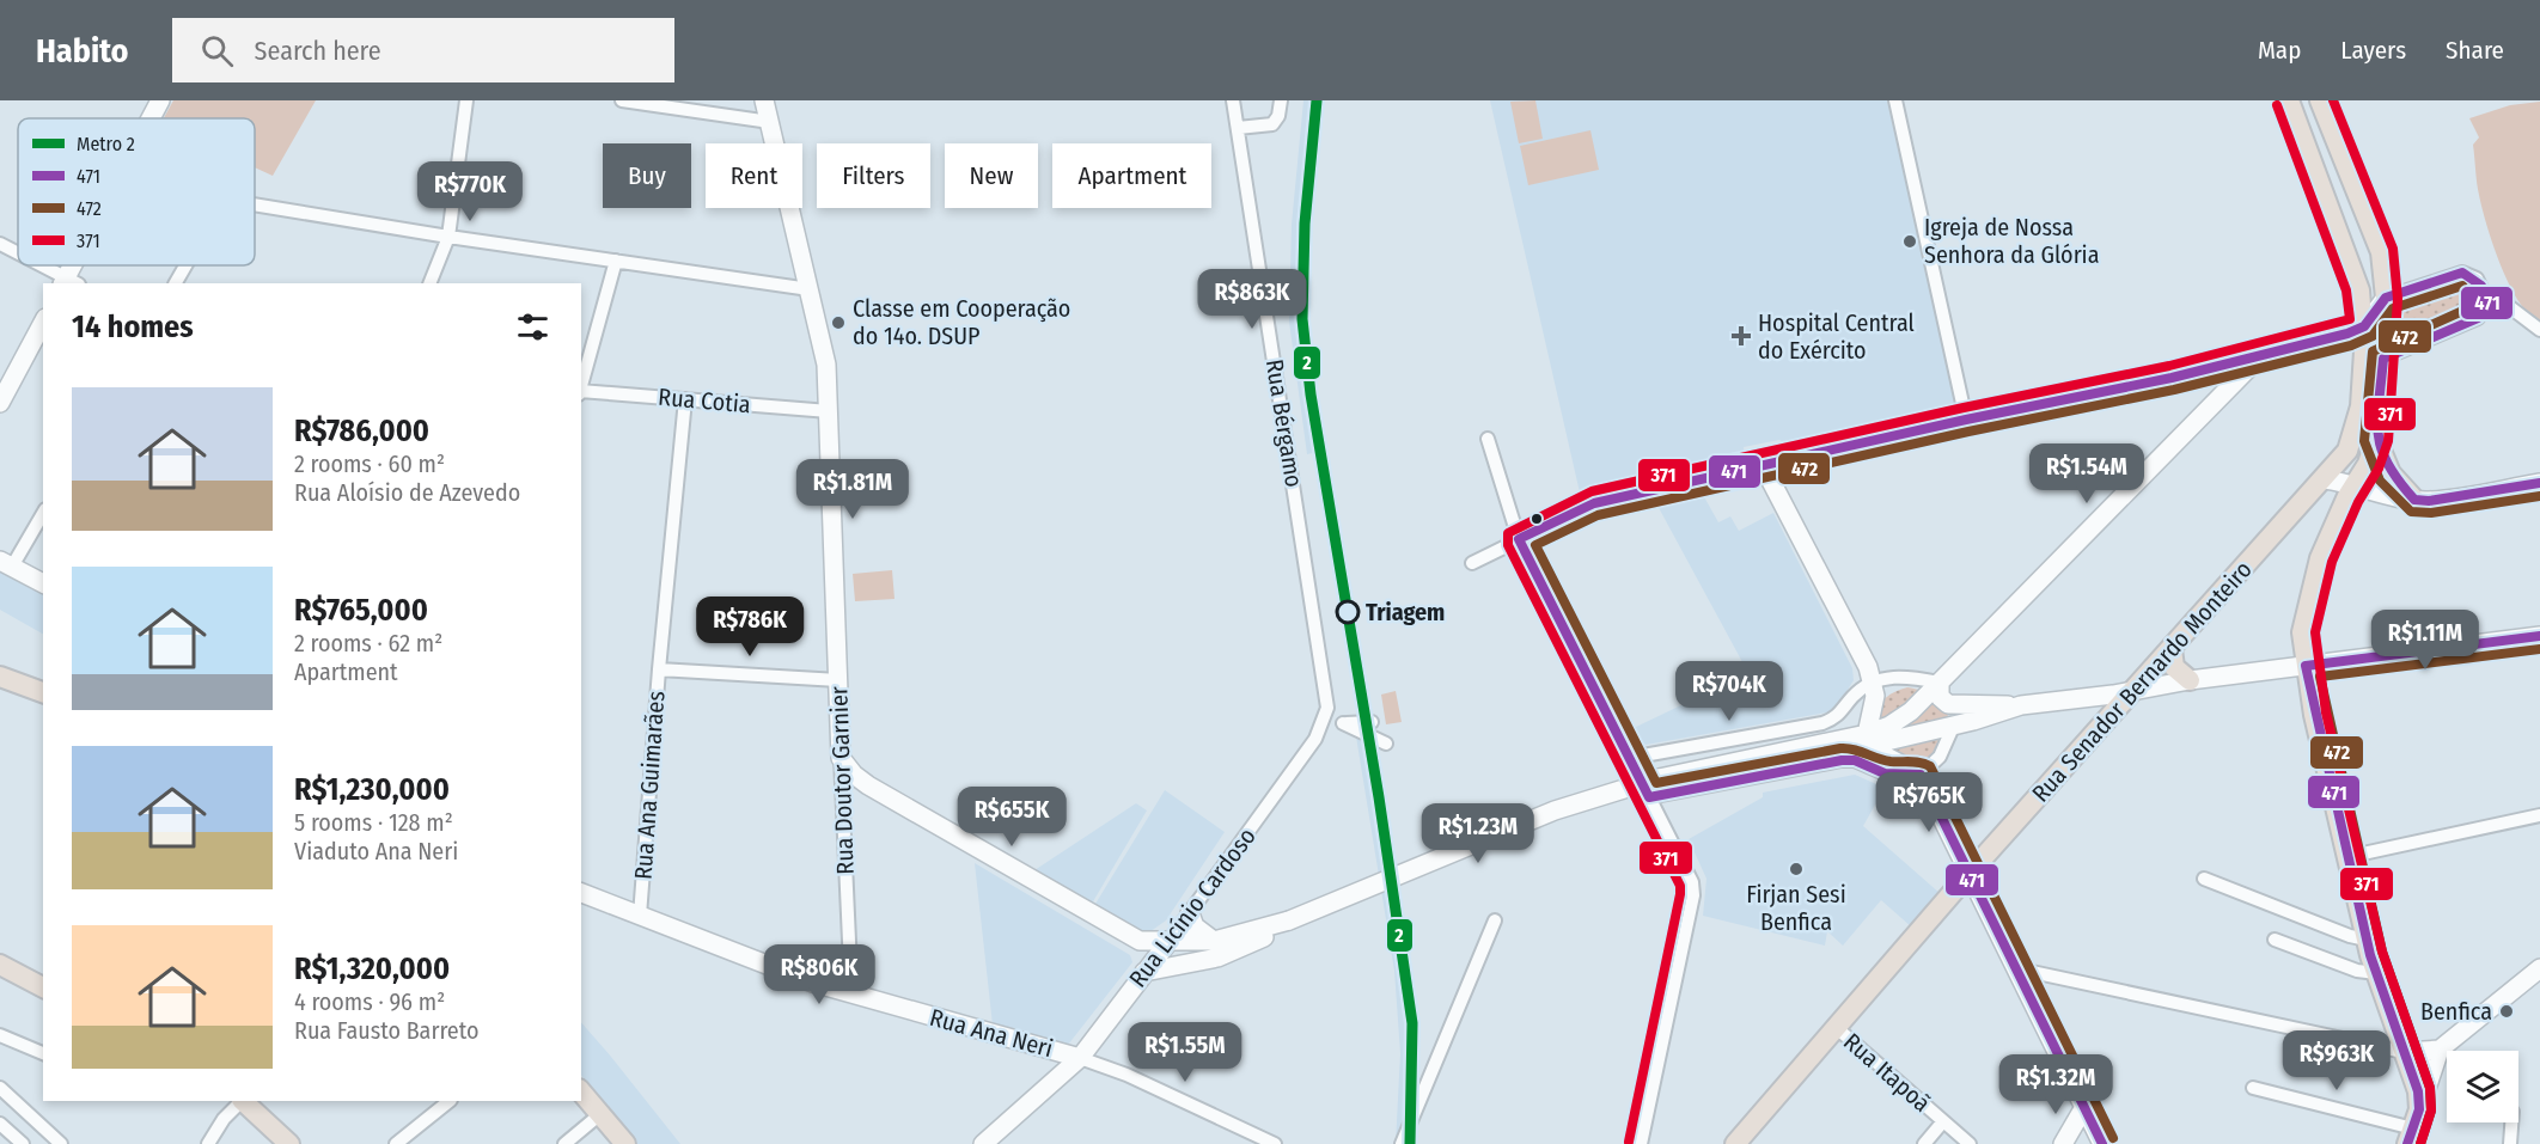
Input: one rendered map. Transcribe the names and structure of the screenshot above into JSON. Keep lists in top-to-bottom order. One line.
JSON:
{"streets":{"main road":["Rua Senador Bernardo Monteiro","Rua Doutor Garnier","Rua Licínio Cardoso","Rua Ana Neri"],"street":["Rua Cotia","Rua Bérgamo","Rua Ana Guimarães","Rua Itapoã"]},"crossings":[["Rua Cotia","Rua Doutor Garnier"],["Rua Cotia","Rua Ana Guimarães"],["Rua Bérgamo","Rua Licínio Cardoso"],["Rua Senador Bernardo Monteiro","Rua Itapoã"],["Rua Doutor Garnier","Rua Ana Neri"],["Rua Ana Guimarães","Rua Ana Neri"],["Rua Licínio Cardoso","Rua Ana Neri"]],"places":{"other":["Igreja de Nossa Senhora da Glória","Classe em Cooperação do 14o. DSUP","Triagem","Firjan Sesi Benfica","Benfica"],"health":["Hospital Central do Exército"]},"lines":["metro line 2","transit line 371","transit line 471","transit line 472"],"legend":["Metro 2","471","472","371"],"page":{"header":"Habito","search":"Search here","nav":["Map","Layers","Share"],"chip":["Buy","Rent","Filters","New","Apartment"],"price":["R$770K","R$863K","R$1.54M","R$1.81M","R$786K","R$1.11M","R$704K","R$765K","R$655K","R$1.23M","R$806K","R$1.55M","R$963K","R$1.32M"],"heading":"14 homes","list":[{"name":"R$786,000","note":"2 rooms · 60 m² · Rua Aloísio de Azevedo"},{"name":"R$765,000","note":"2 rooms · 62 m² · Apartment"},{"name":"R$1,230,000","note":"5 rooms · 128 m² · Viaduto Ana Neri"},{"name":"R$1,320,000","note":"4 rooms · 96 m² · Rua Fausto Barreto"}]}}
